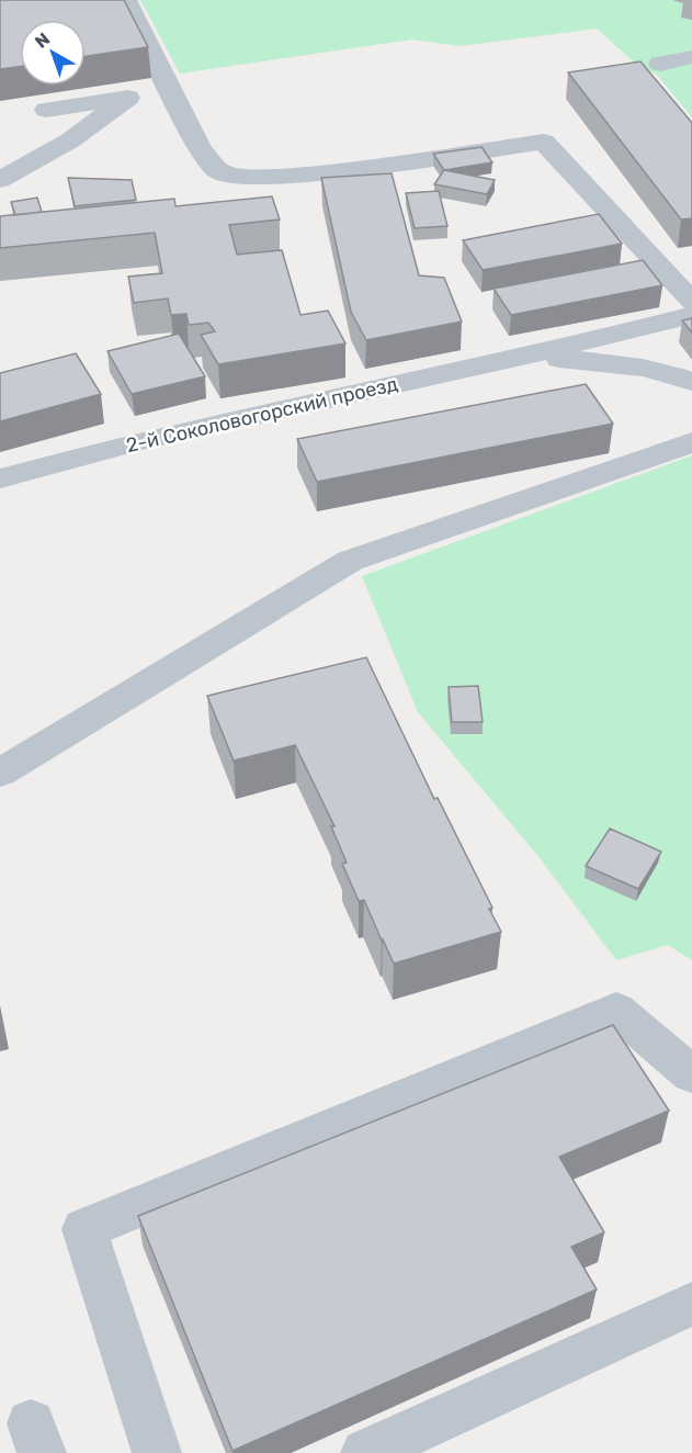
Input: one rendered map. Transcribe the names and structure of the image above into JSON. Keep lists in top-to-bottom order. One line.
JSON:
{"streets":{"street":["2-й Соколовогорский проезд"]},"north":"top left"}
